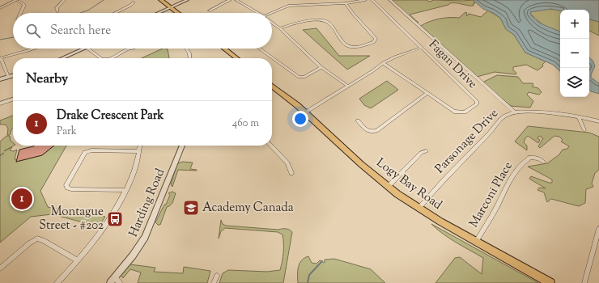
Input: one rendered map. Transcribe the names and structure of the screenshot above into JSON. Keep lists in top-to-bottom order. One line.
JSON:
{"streets":{"main road":["Logy Bay Road"],"street":["Fagan Drive","Parsonage Drive","Marconi Place","Harding Road"]},"crossings":[["Parsonage Drive","Logy Bay Road"],["Logy Bay Road","Marconi Place"]],"places":{"school or university":["Academy Canada"],"bus stop":["Montague Street - #202"]},"page":{"map_buttons":["+","−"],"search":"Search here","heading":"Nearby","list":[{"mark":"1","name":"Drake Crescent Park","note":"Park","value":"460 m"}],"pins":"1"}}
